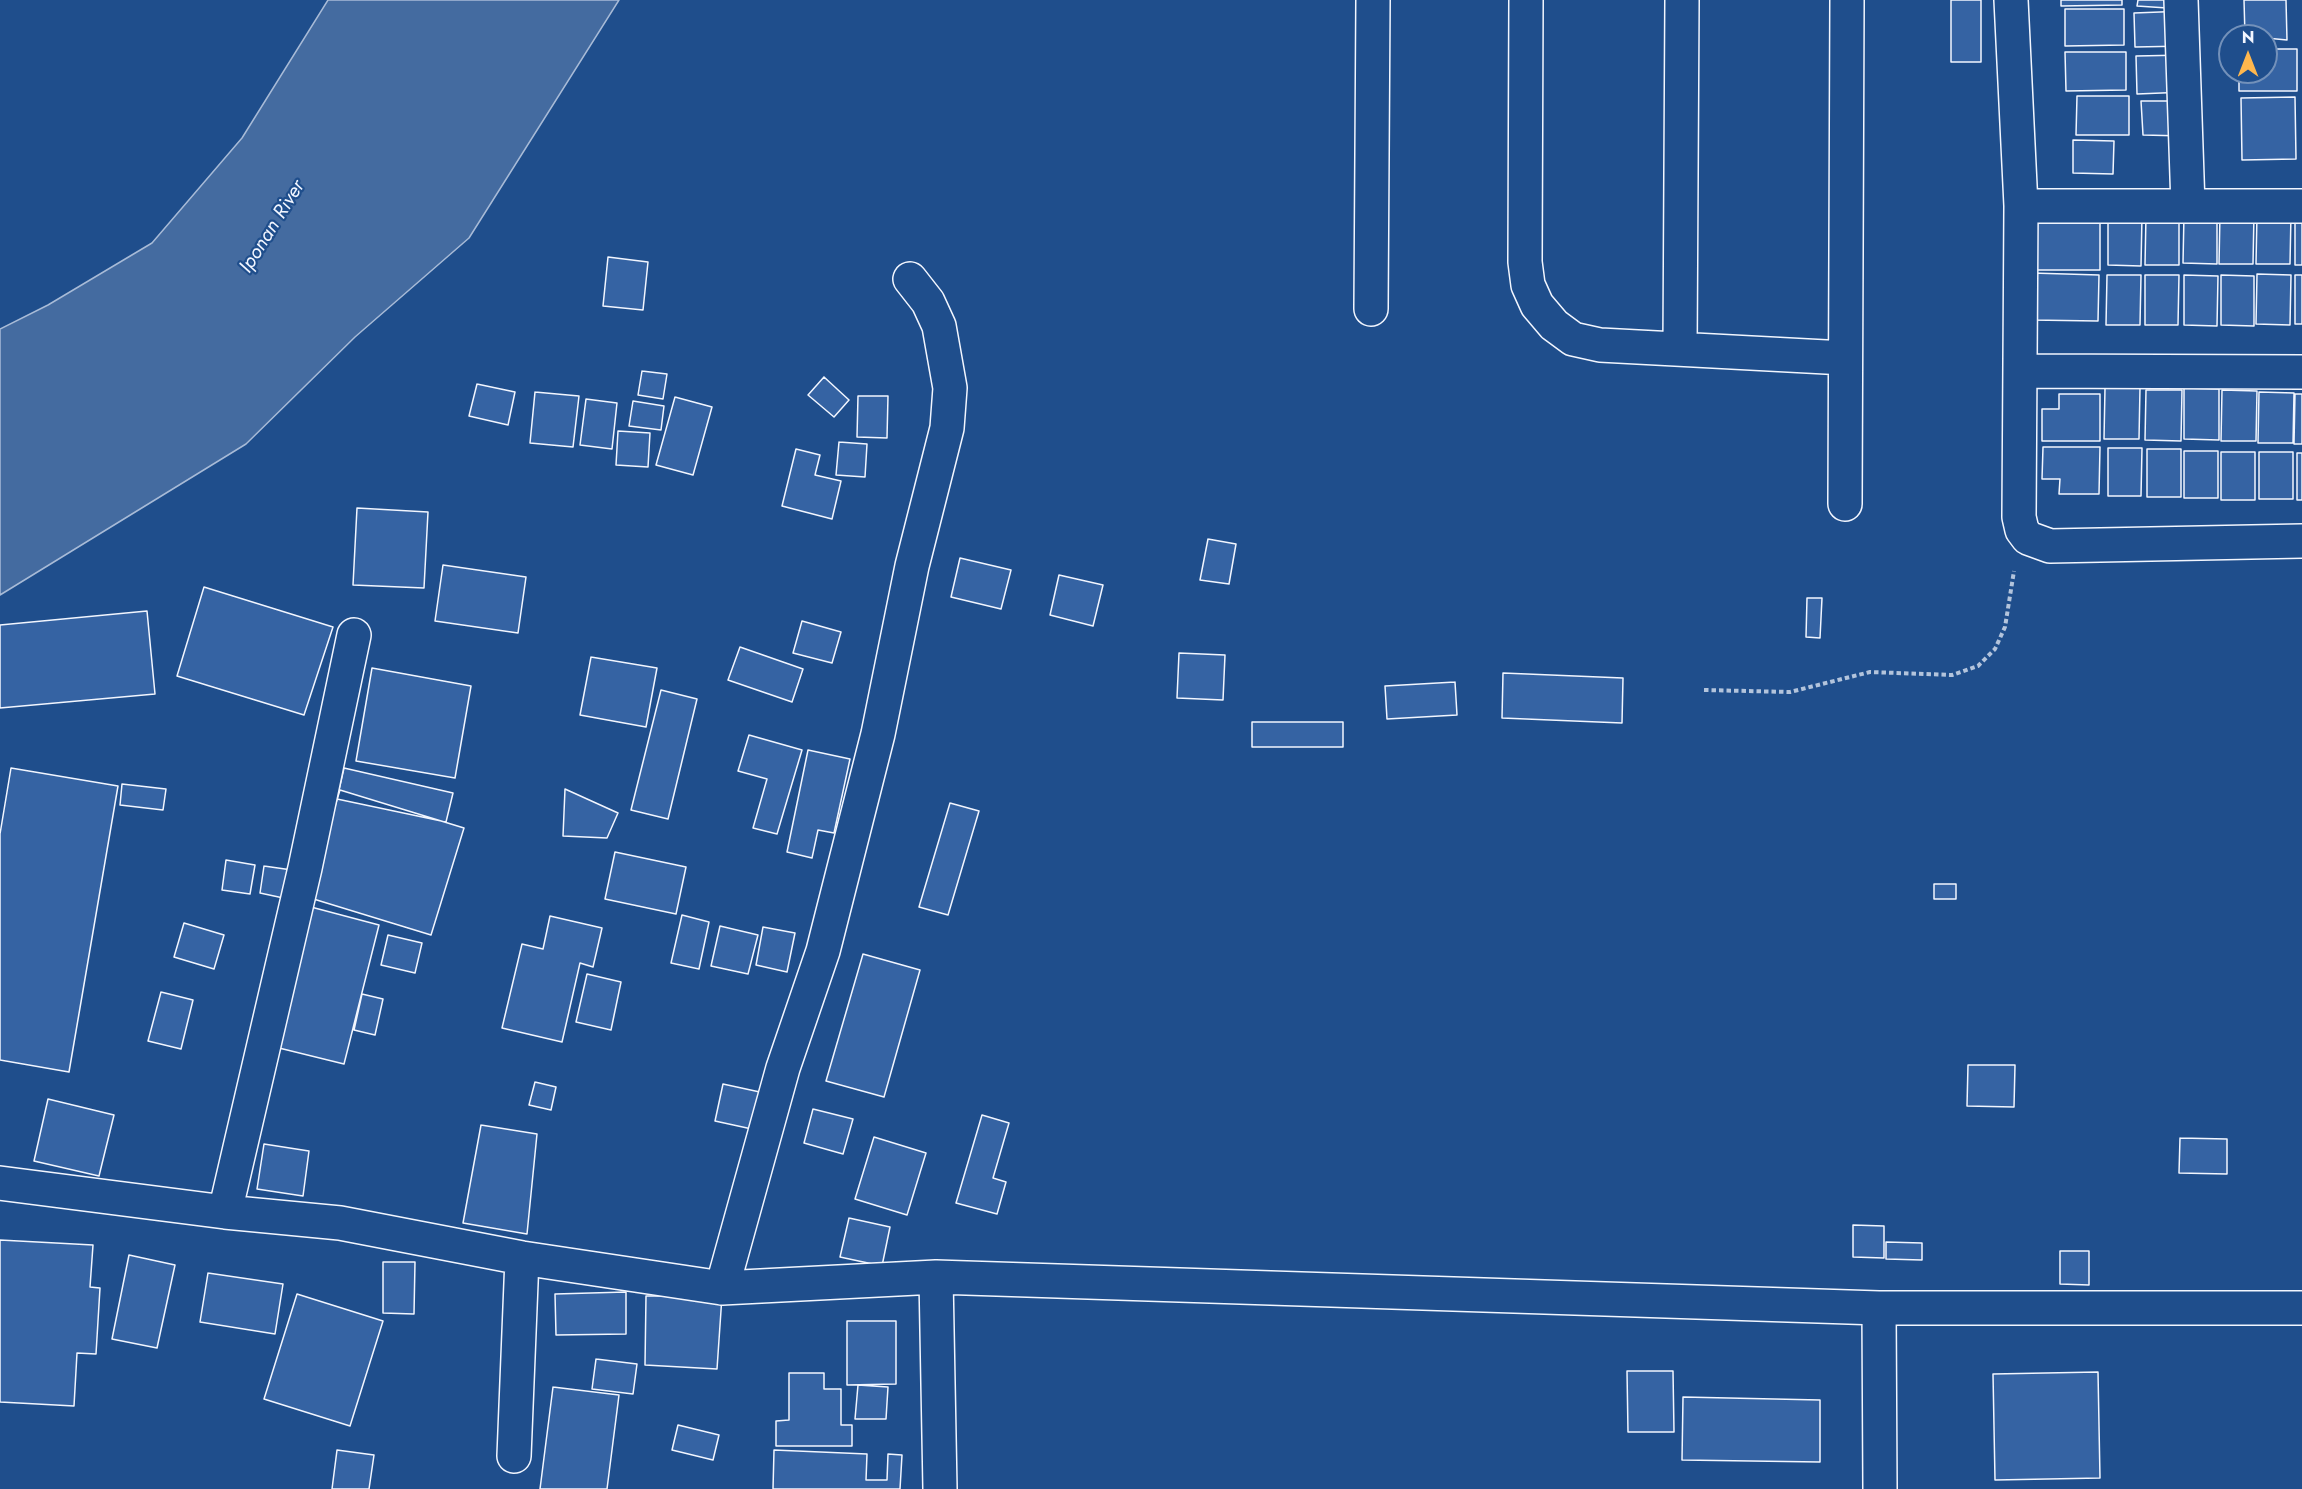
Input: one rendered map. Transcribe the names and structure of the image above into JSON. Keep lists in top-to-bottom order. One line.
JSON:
{"water":["Iponan River"],"north":"top"}
